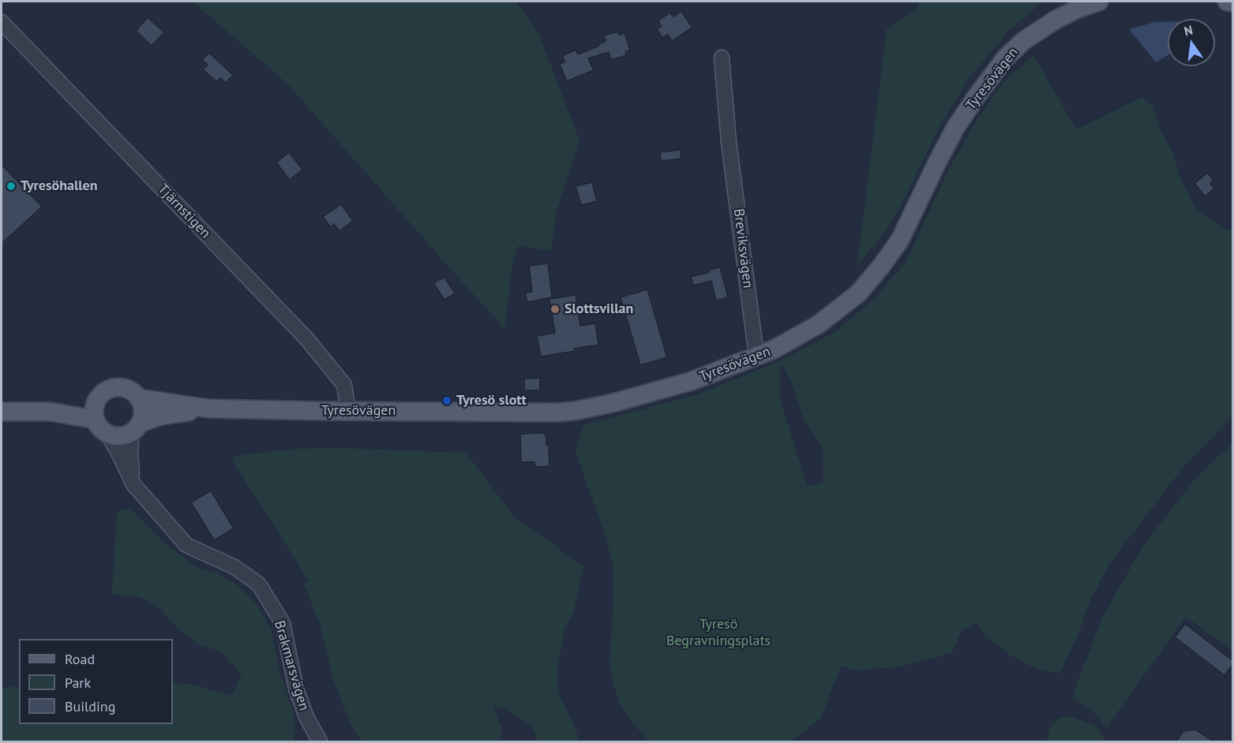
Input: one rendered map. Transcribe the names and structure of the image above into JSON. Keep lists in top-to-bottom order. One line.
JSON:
{"streets":{"main road":["Tyresövägen"],"street":["Tjärnstigen","Breviksvägen","Brakmarsvägen"]},"crossings":[["Tyresövägen","Tjärnstigen"],["Tyresövägen","Breviksvägen"],["Tyresövägen","Brakmarsvägen"]],"parks":["Tyresö Begravningsplats"],"places":["Tyresöhallen","Slottsvillan","Tyresö slott"],"legend":["Road","Park","Building"],"north":"top"}
